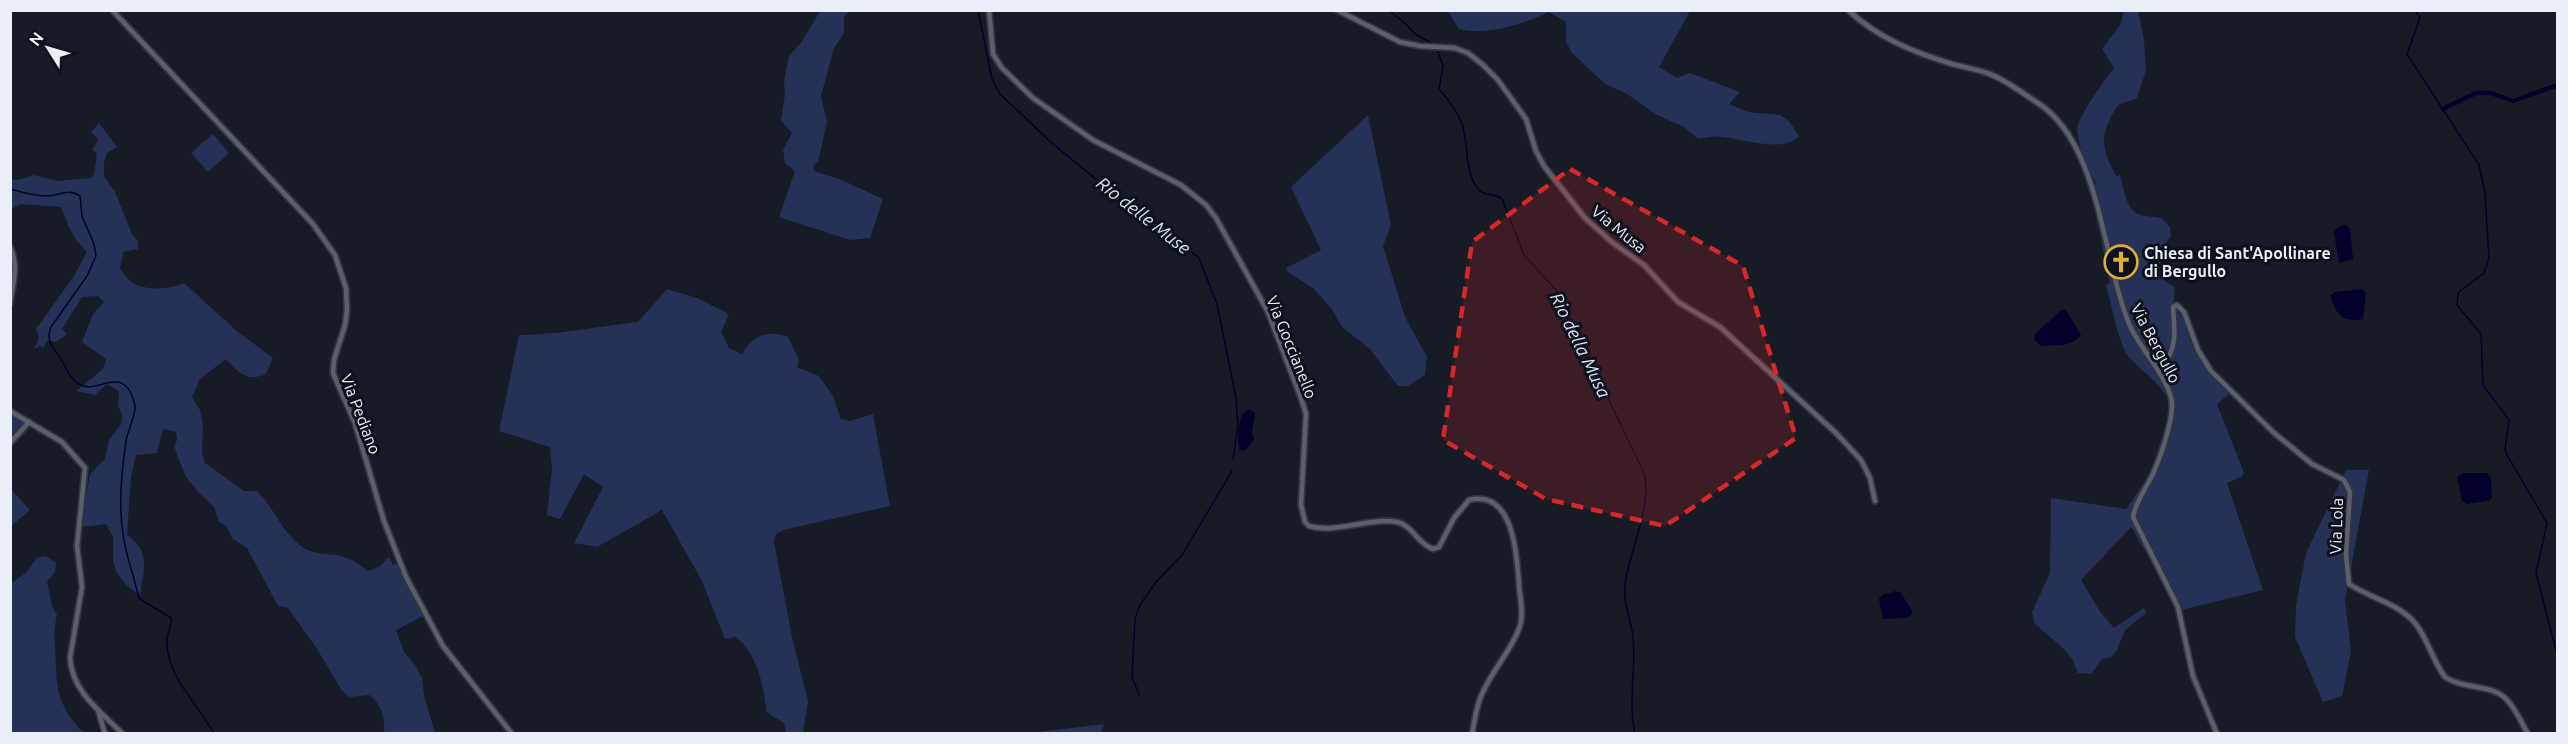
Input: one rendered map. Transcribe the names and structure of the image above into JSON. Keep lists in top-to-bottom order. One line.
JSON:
{"streets":{"street":["Via Musa","Via Bergullo","Via Goccianello","Via Pediano","Via Lola"]},"crossings":[["Via Bergullo","Via Lola"]],"water":["Rio delle Muse","Rio della Musa"],"places":{"church":["Chiesa di Sant'Apollinare di Bergullo"]},"north":"top left"}
